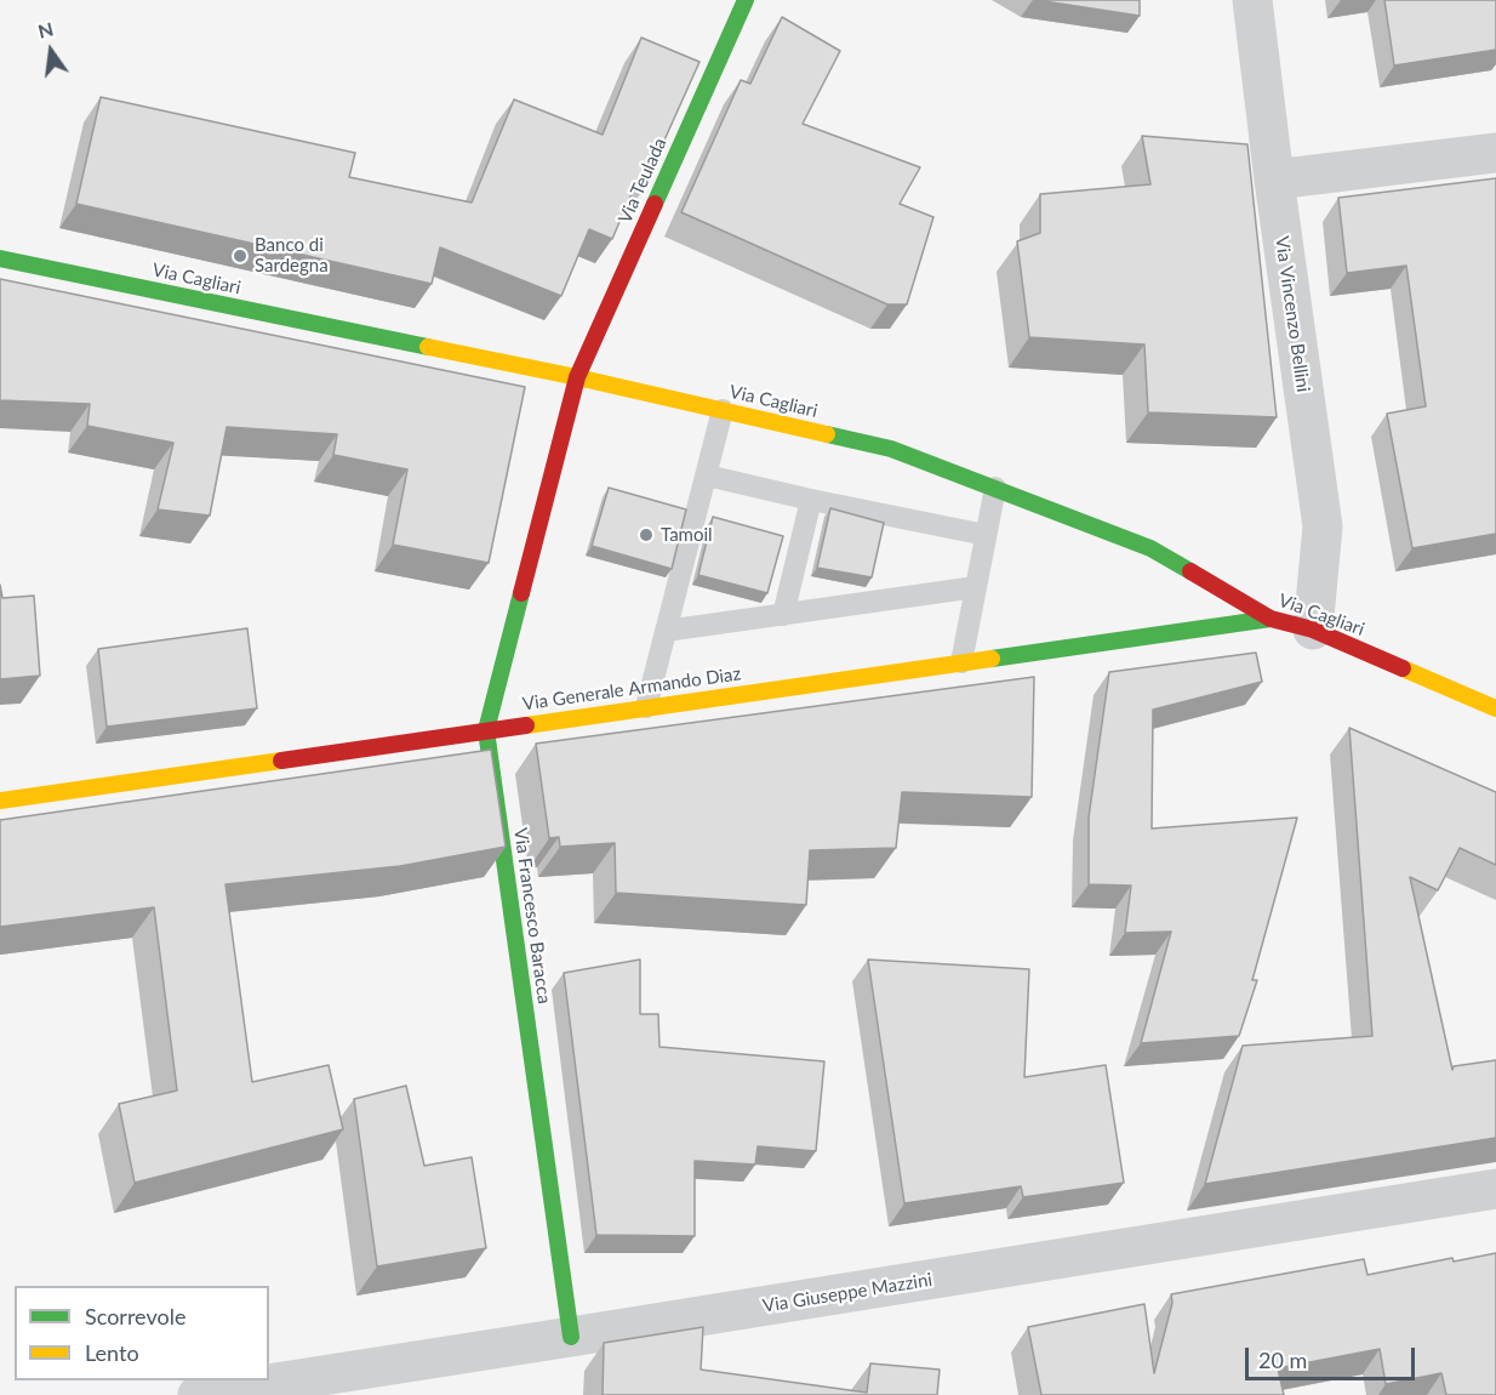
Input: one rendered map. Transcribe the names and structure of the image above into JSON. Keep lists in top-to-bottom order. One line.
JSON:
{"streets":{"street":["Via Teulada","Via Cagliari","Via Vincenzo Bellini","Via Generale Armando Diaz","Via Francesco Baracca","Via Giuseppe Mazzini"]},"crossings":[["Via Teulada","Via Cagliari"],["Via Teulada","Via Francesco Baracca"],["Via Cagliari","Via Vincenzo Bellini"],["Via Cagliari","Via Generale Armando Diaz"],["Via Cagliari","Via Francesco Baracca"],["Via Generale Armando Diaz","Via Francesco Baracca"],["Via Francesco Baracca","Via Giuseppe Mazzini"]],"places":["Banco di Sardegna","Tamoil"],"legend":["Scorrevole","Lento"],"scale_bar":"20 m","north":"top"}
